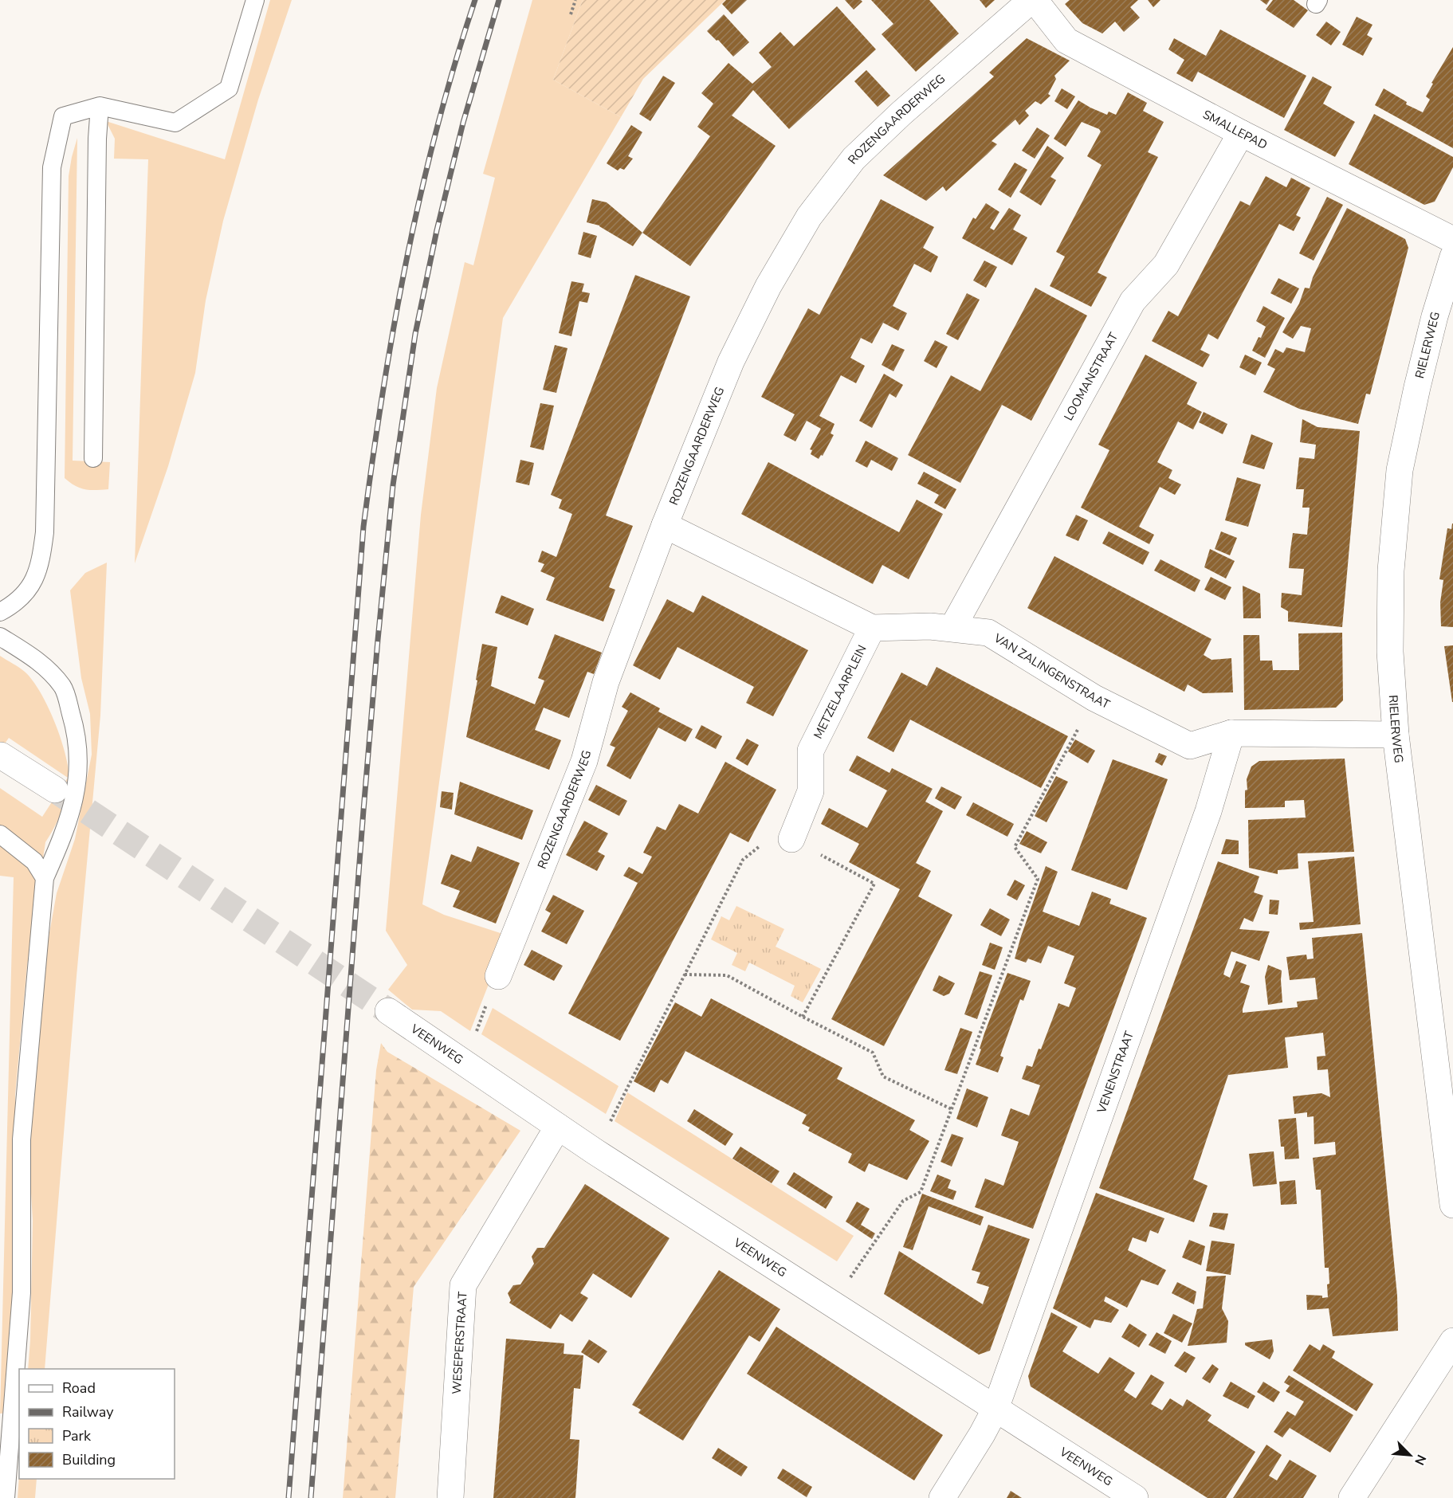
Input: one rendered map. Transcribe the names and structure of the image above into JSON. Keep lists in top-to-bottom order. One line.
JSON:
{"streets":{"street":["ROZENGAARDERWEG","SMALLEPAD","RIELERWEG","LOOMANSTRAAT","VAN ZALINGENSTRAAT","METZELAARPLEIN","VEENWEG","VENENSTRAAT","WESEPERSTRAAT"]},"crossings":[["ROZENGAARDERWEG","SMALLEPAD"],["ROZENGAARDERWEG","VAN ZALINGENSTRAAT"],["SMALLEPAD","LOOMANSTRAAT"],["RIELERWEG","VAN ZALINGENSTRAAT"],["LOOMANSTRAAT","VAN ZALINGENSTRAAT"],["VAN ZALINGENSTRAAT","METZELAARPLEIN"],["VAN ZALINGENSTRAAT","VENENSTRAAT"],["VEENWEG","VENENSTRAAT"],["VEENWEG","WESEPERSTRAAT"]],"legend":["Road","Railway","Park","Building"],"north":"bottom right"}
